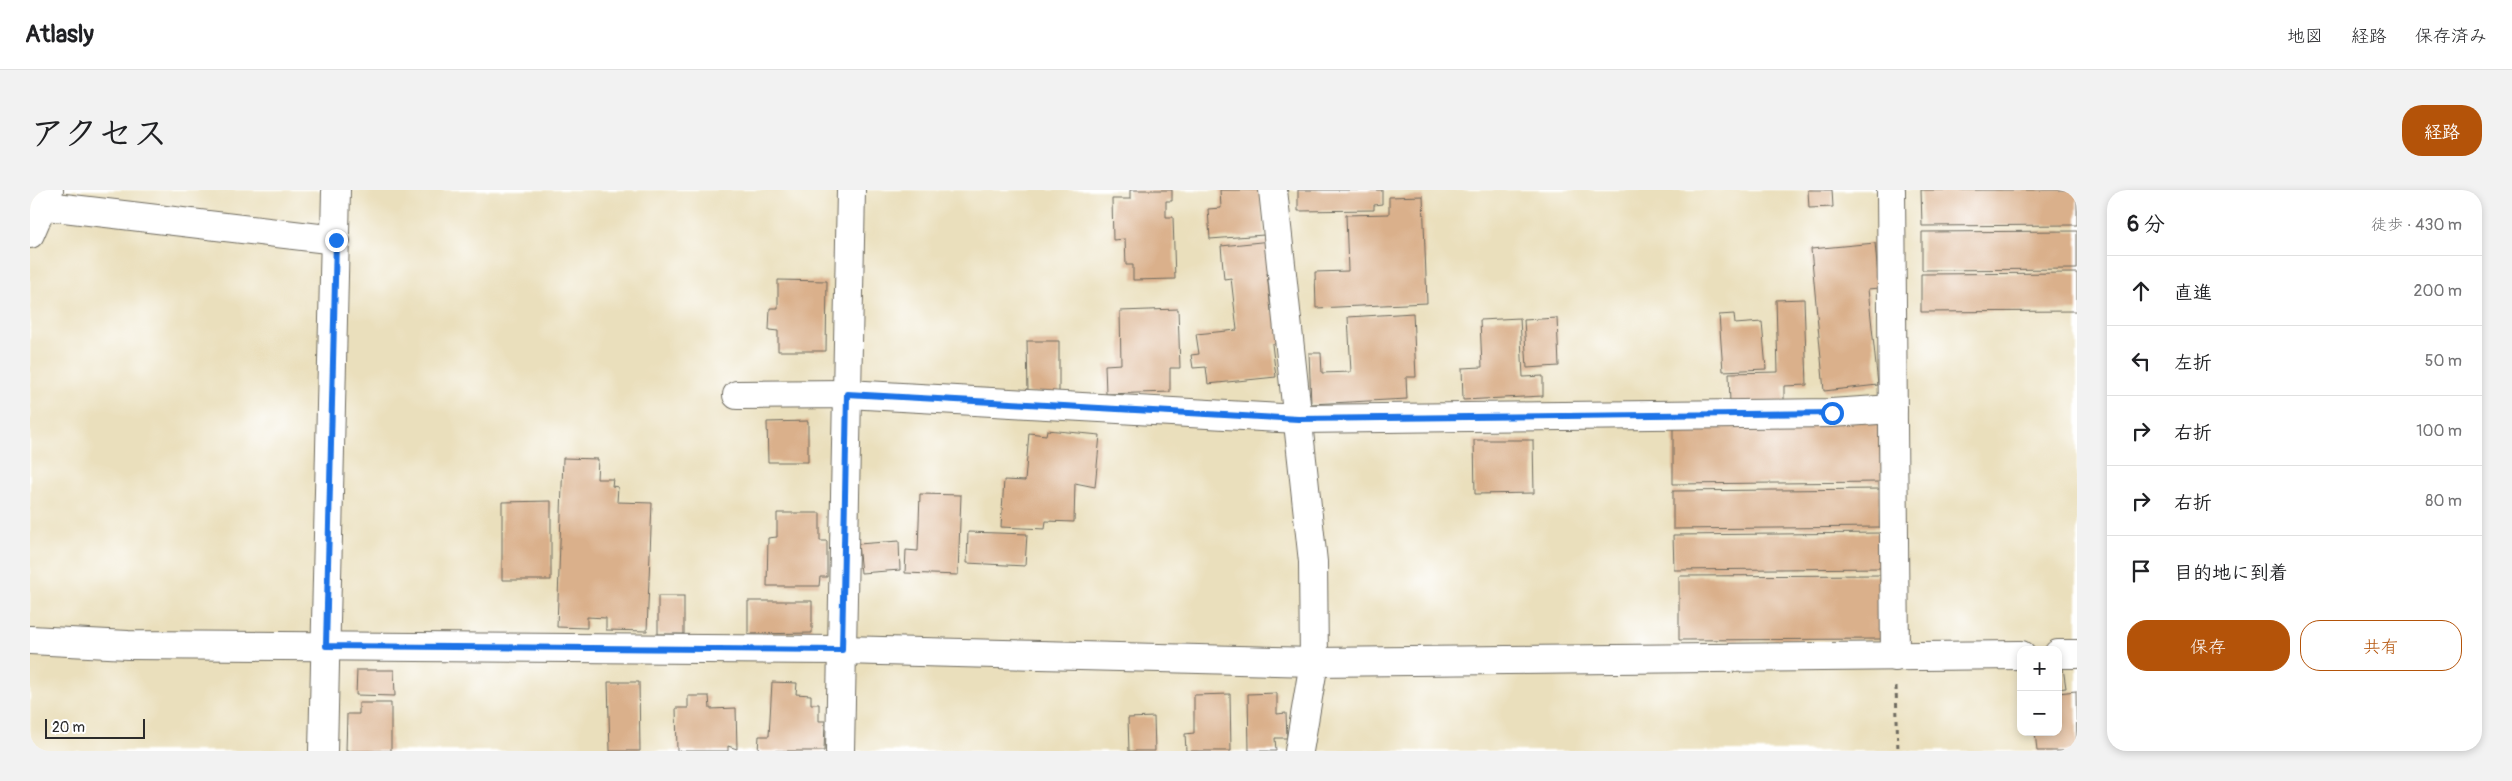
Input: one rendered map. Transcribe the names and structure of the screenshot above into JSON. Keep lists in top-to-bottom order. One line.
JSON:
{"scale_bar":"20 m","page":{"header":"Atlasly","nav":["地図","経路","保存済み"],"title":"アクセス","buttons":["経路",["保存","共有"]],"heading":["6 分","徒歩 · 430 m"],"list":[["直進","200 m"],["左折","50 m"],["右折","100 m"],["右折","80 m"],"目的地に到着"],"map_buttons":["+","−"],"scale":"20 m"}}
